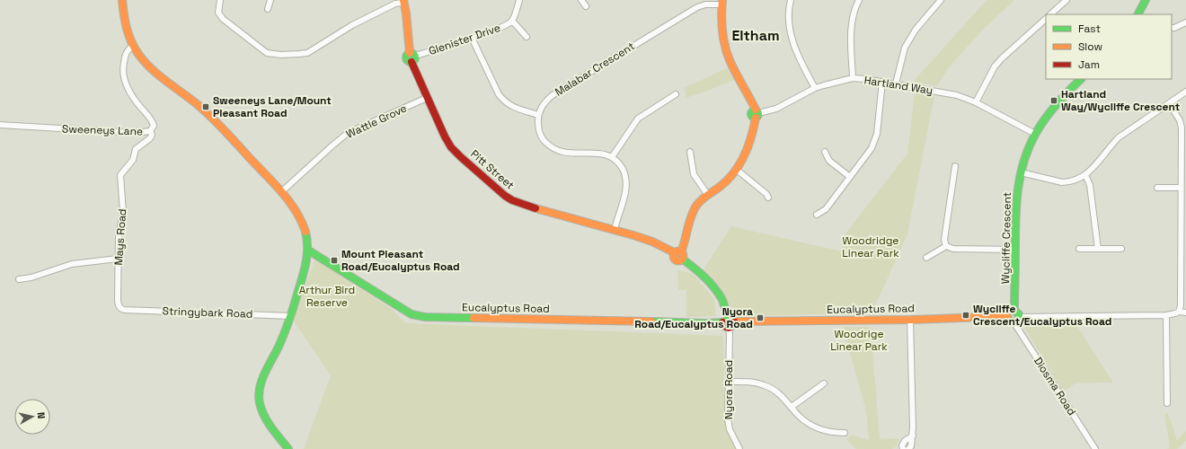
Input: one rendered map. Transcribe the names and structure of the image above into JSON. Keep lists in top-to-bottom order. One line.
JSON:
{"streets":{"street":["Glenister Drive","Malabar Crescent","Hartland Way","Wattle Grove","Sweeneys Lane","Pitt Street","Mays Road","Wycliffe Crescent","Eucalyptus Road","Stringybark Road","Diosma Road","Nyora Road"]},"crossings":[["Glenister Drive","Pitt Street"],["Hartland Way","Wycliffe Crescent"],["Wattle Grove","Pitt Street"],["Sweeneys Lane","Mays Road"],["Pitt Street","Eucalyptus Road"],["Pitt Street","Nyora Road"],["Mays Road","Stringybark Road"],["Wycliffe Crescent","Eucalyptus Road"],["Wycliffe Crescent","Diosma Road"],["Eucalyptus Road","Diosma Road"],["Eucalyptus Road","Nyora Road"]],"districts":["Eltham"],"parks":["Woodridge Linear Park","Arthur Bird Reserve","Woodrige Linear Park"],"places":{"transit":["Hartland Way/Wycliffe Crescent","Sweeneys Lane/Mount Pleasant Road","Mount Pleasant Road/Eucalyptus Road","Wycliffe Crescent/Eucalyptus Road","Nyora Road/Eucalyptus Road"]},"legend":["Fast","Slow","Jam"],"north":"right"}
